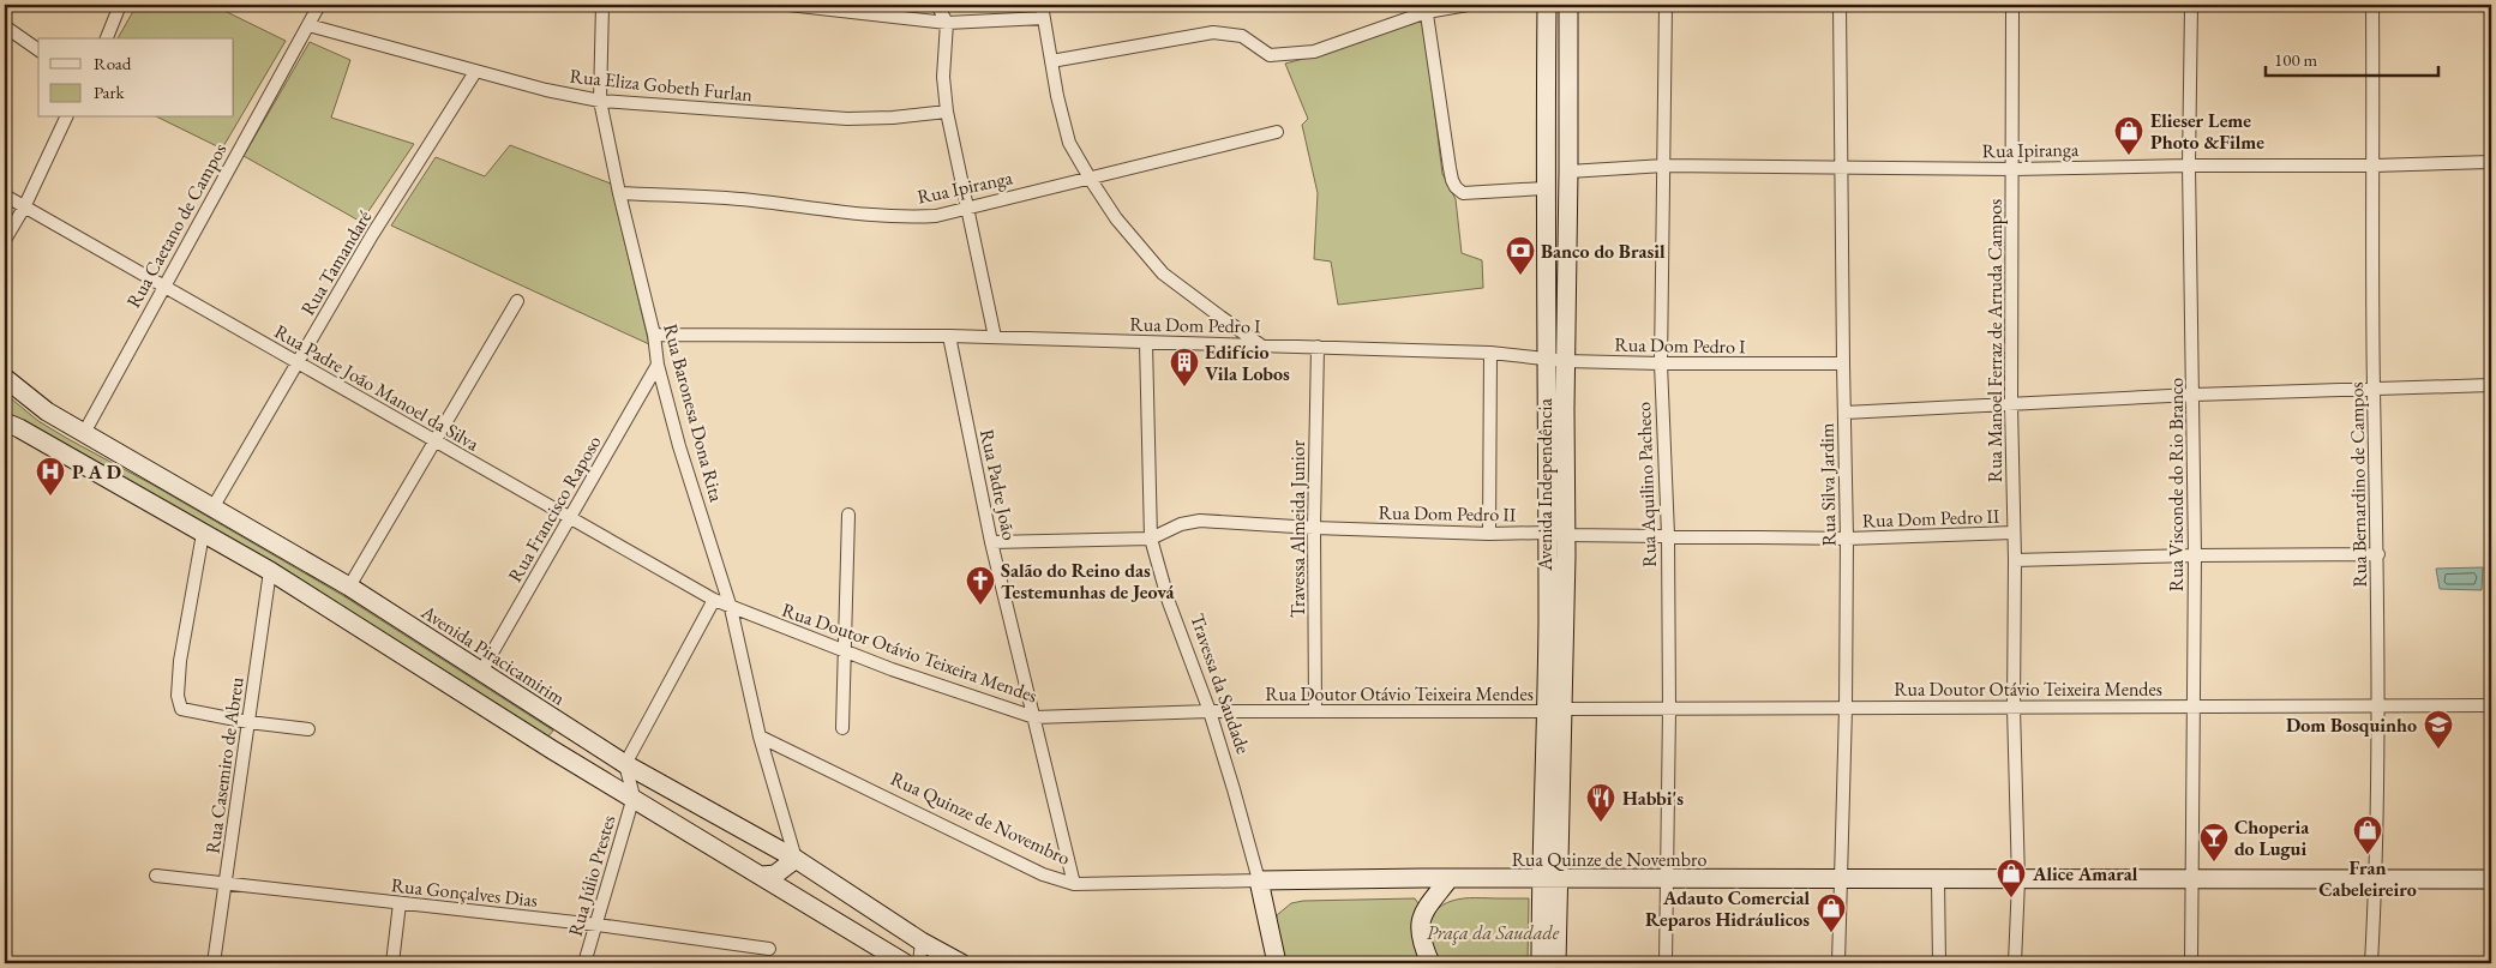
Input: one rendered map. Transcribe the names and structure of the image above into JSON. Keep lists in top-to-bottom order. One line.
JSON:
{"streets":{"main road":["Avenida Independência","Avenida Piracicamirim","Travessa da Saudade","Rua Quinze de Novembro"],"street":["Rua Eliza Gobeth Furlan","Rua Ipiranga","Rua Caetano de Campos","Rua Tamandaré","Rua Dom Pedro I","Rua Manoel Ferraz de Arruda Campos","Rua Padre João Manoel da Silva","Rua Baronesa Dona Rita","Rua Padre João","Rua Aquilino Pacheco","Rua Silva Jardim","Rua Visconde do Rio Branco","Rua Bernardino de Campos","Rua Francisco Raposo","Rua Dom Pedro II","Travessa Almeida Junior","Rua Doutor Otávio Teixeira Mendes","Rua Casemiro de Abreu","Rua Júlio Prestes","Rua Gonçalves Dias"]},"crossings":[["Rua Eliza Gobeth Furlan","Rua Caetano de Campos"],["Rua Eliza Gobeth Furlan","Rua Tamandaré"],["Rua Eliza Gobeth Furlan","Rua Baronesa Dona Rita"],["Rua Ipiranga","Rua Manoel Ferraz de Arruda Campos"],["Rua Ipiranga","Rua Baronesa Dona Rita"],["Rua Ipiranga","Avenida Independência"],["Rua Ipiranga","Rua Aquilino Pacheco"],["Rua Ipiranga","Rua Silva Jardim"],["Rua Ipiranga","Rua Visconde do Rio Branco"],["Rua Ipiranga","Rua Bernardino de Campos"],["Rua Caetano de Campos","Rua Padre João Manoel da Silva"],["Rua Caetano de Campos","Avenida Piracicamirim"],["Rua Tamandaré","Rua Padre João Manoel da Silva"],["Rua Tamandaré","Avenida Piracicamirim"],["Rua Dom Pedro I","Rua Baronesa Dona Rita"],["Rua Dom Pedro I","Rua Padre João"],["Rua Dom Pedro I","Avenida Independência"],["Rua Dom Pedro I","Rua Aquilino Pacheco"],["Rua Dom Pedro I","Rua Silva Jardim"],["Rua Dom Pedro I","Travessa Almeida Junior"],["Rua Dom Pedro I","Travessa da Saudade"],["Rua Manoel Ferraz de Arruda Campos","Rua Dom Pedro II"],["Rua Manoel Ferraz de Arruda Campos","Rua Doutor Otávio Teixeira Mendes"],["Rua Manoel Ferraz de Arruda Campos","Rua Quinze de Novembro"],["Rua Padre João Manoel da Silva","Rua Baronesa Dona Rita"],["Rua Padre João Manoel da Silva","Rua Francisco Raposo"],["Rua Padre João Manoel da Silva","Rua Doutor Otávio Teixeira Mendes"],["Rua Baronesa Dona Rita","Rua Francisco Raposo"],["Rua Baronesa Dona Rita","Rua Doutor Otávio Teixeira Mendes"],["Rua Baronesa Dona Rita","Avenida Piracicamirim"],["Rua Baronesa Dona Rita","Rua Quinze de Novembro"],["Rua Padre João","Rua Dom Pedro II"],["Rua Padre João","Rua Doutor Otávio Teixeira Mendes"],["Rua Padre João","Rua Quinze de Novembro"],["Avenida Independência","Rua Dom Pedro II"],["Avenida Independência","Rua Doutor Otávio Teixeira Mendes"],["Avenida Independência","Rua Quinze de Novembro"],["Rua Aquilino Pacheco","Rua Dom Pedro II"],["Rua Aquilino Pacheco","Rua Doutor Otávio Teixeira Mendes"],["Rua Aquilino Pacheco","Rua Quinze de Novembro"],["Rua Silva Jardim","Rua Dom Pedro II"],["Rua Silva Jardim","Rua Doutor Otávio Teixeira Mendes"],["Rua Silva Jardim","Rua Quinze de Novembro"],["Rua Visconde do Rio Branco","Rua Doutor Otávio Teixeira Mendes"],["Rua Visconde do Rio Branco","Rua Quinze de Novembro"],["Rua Bernardino de Campos","Rua Doutor Otávio Teixeira Mendes"],["Rua Bernardino de Campos","Rua Quinze de Novembro"],["Rua Francisco Raposo","Avenida Piracicamirim"],["Rua Dom Pedro II","Travessa Almeida Junior"],["Rua Dom Pedro II","Travessa da Saudade"],["Travessa Almeida Junior","Rua Doutor Otávio Teixeira Mendes"],["Rua Doutor Otávio Teixeira Mendes","Travessa da Saudade"],["Travessa da Saudade","Rua Quinze de Novembro"],["Rua Casemiro de Abreu","Rua Gonçalves Dias"],["Rua Júlio Prestes","Rua Gonçalves Dias"]],"parks":["Praça da Saudade"],"places":{"shop":["Elieser Leme Photo &Filme","Fran Cabeleireiro","Alice Amaral","Adauto Comercial Reparos Hidráulicos"],"bank":["Banco do Brasil"],"building":["Edifício Vila Lobos"],"hospital":["P A D"],"church":["Salão do Reino das Testemunhas de Jeová"],"school or university":["Dom Bosquinho"],"restaurant":["Habbi's"],"bar":["Choperia do Lugui"]},"legend":["Road","Park"],"scale_bar":"100 m"}
